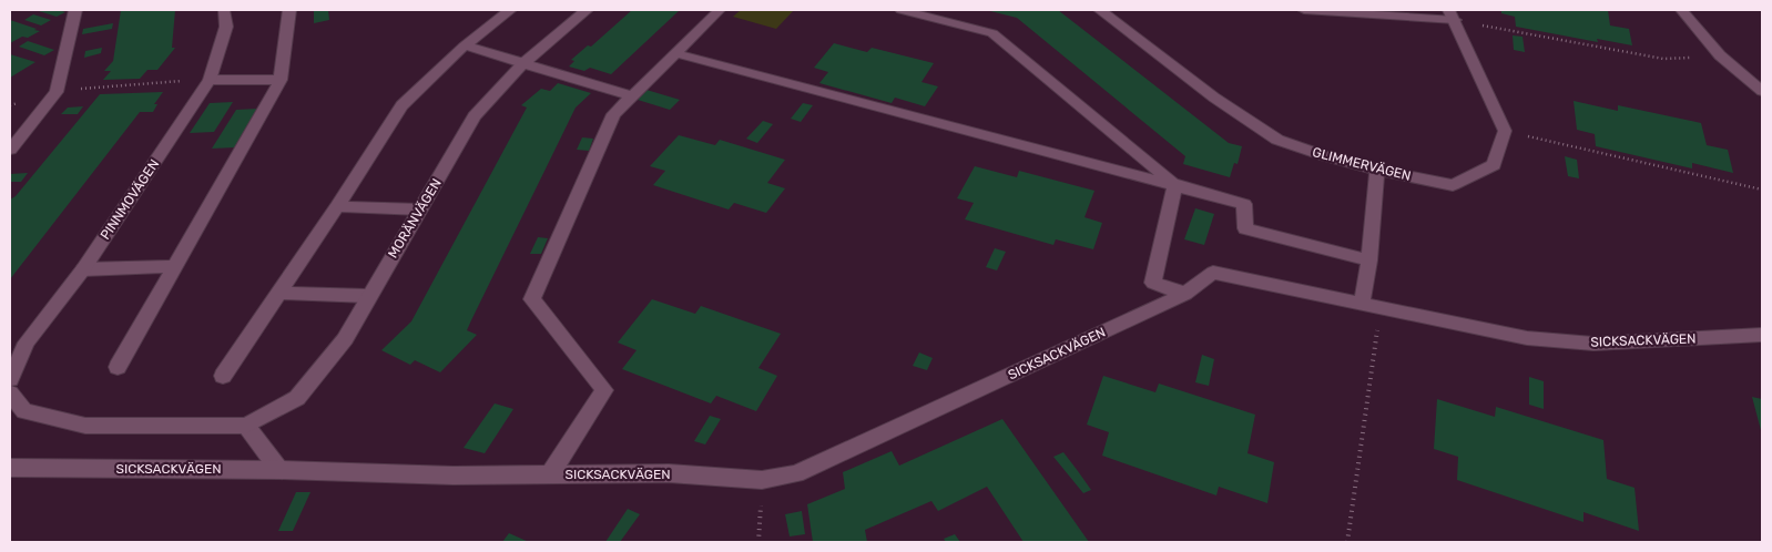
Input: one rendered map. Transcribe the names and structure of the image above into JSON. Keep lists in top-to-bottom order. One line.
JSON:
{"streets":{"street":["GLIMMERVÄGEN","PINNMOVÄGEN","MORÄNVÄGEN","SICKSACKVÄGEN"]},"crossings":[["PINNMOVÄGEN","MORÄNVÄGEN"]]}
